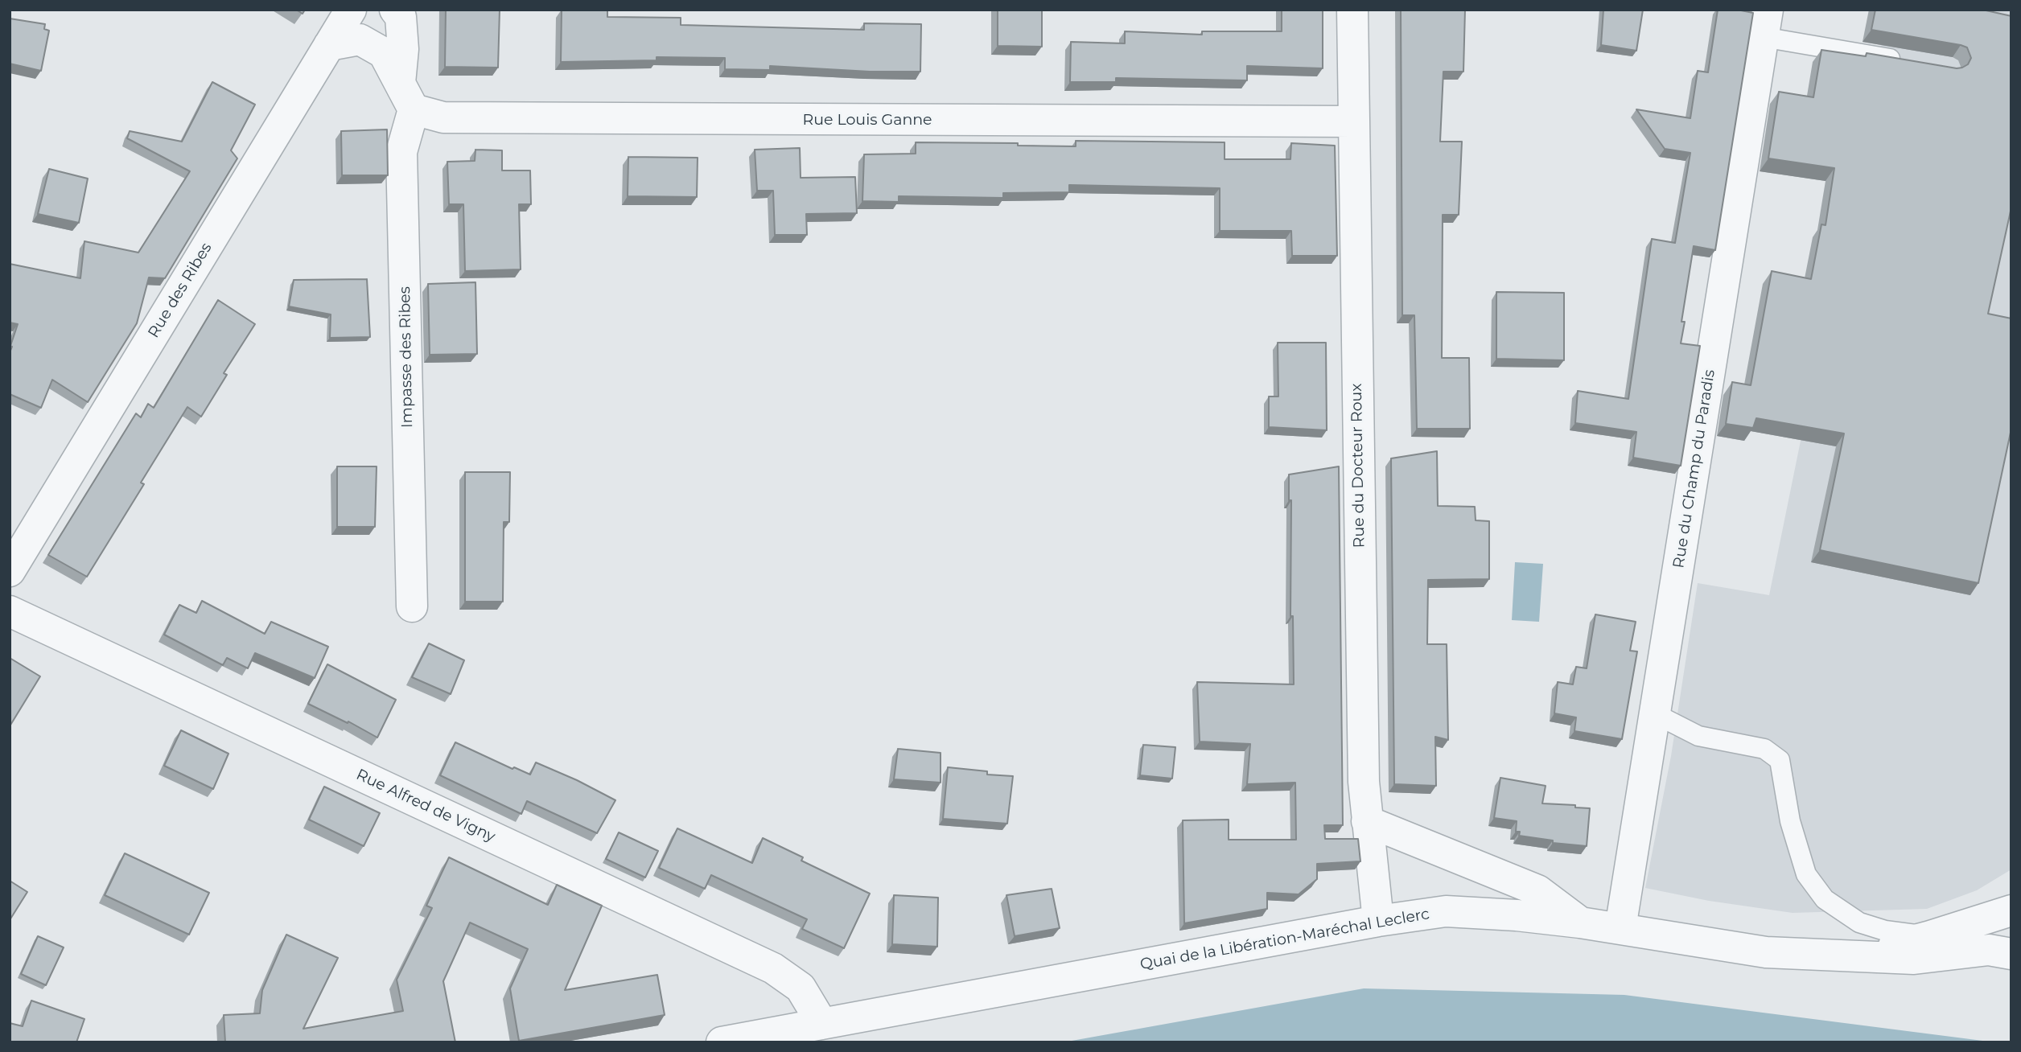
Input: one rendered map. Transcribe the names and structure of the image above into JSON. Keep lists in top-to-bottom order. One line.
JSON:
{"streets":{"street":["Rue Louis Ganne","Rue des Ribes","Impasse des Ribes","Rue du Docteur Roux","Rue du Champ du Paradis","Rue Alfred de Vigny","Quai de la Libération-Maréchal Leclerc"]},"crossings":[["Rue Louis Ganne","Impasse des Ribes"],["Rue Louis Ganne","Rue du Docteur Roux"],["Rue du Docteur Roux","Quai de la Libération-Maréchal Leclerc"],["Rue du Champ du Paradis","Quai de la Libération-Maréchal Leclerc"],["Rue Alfred de Vigny","Quai de la Libération-Maréchal Leclerc"]]}
